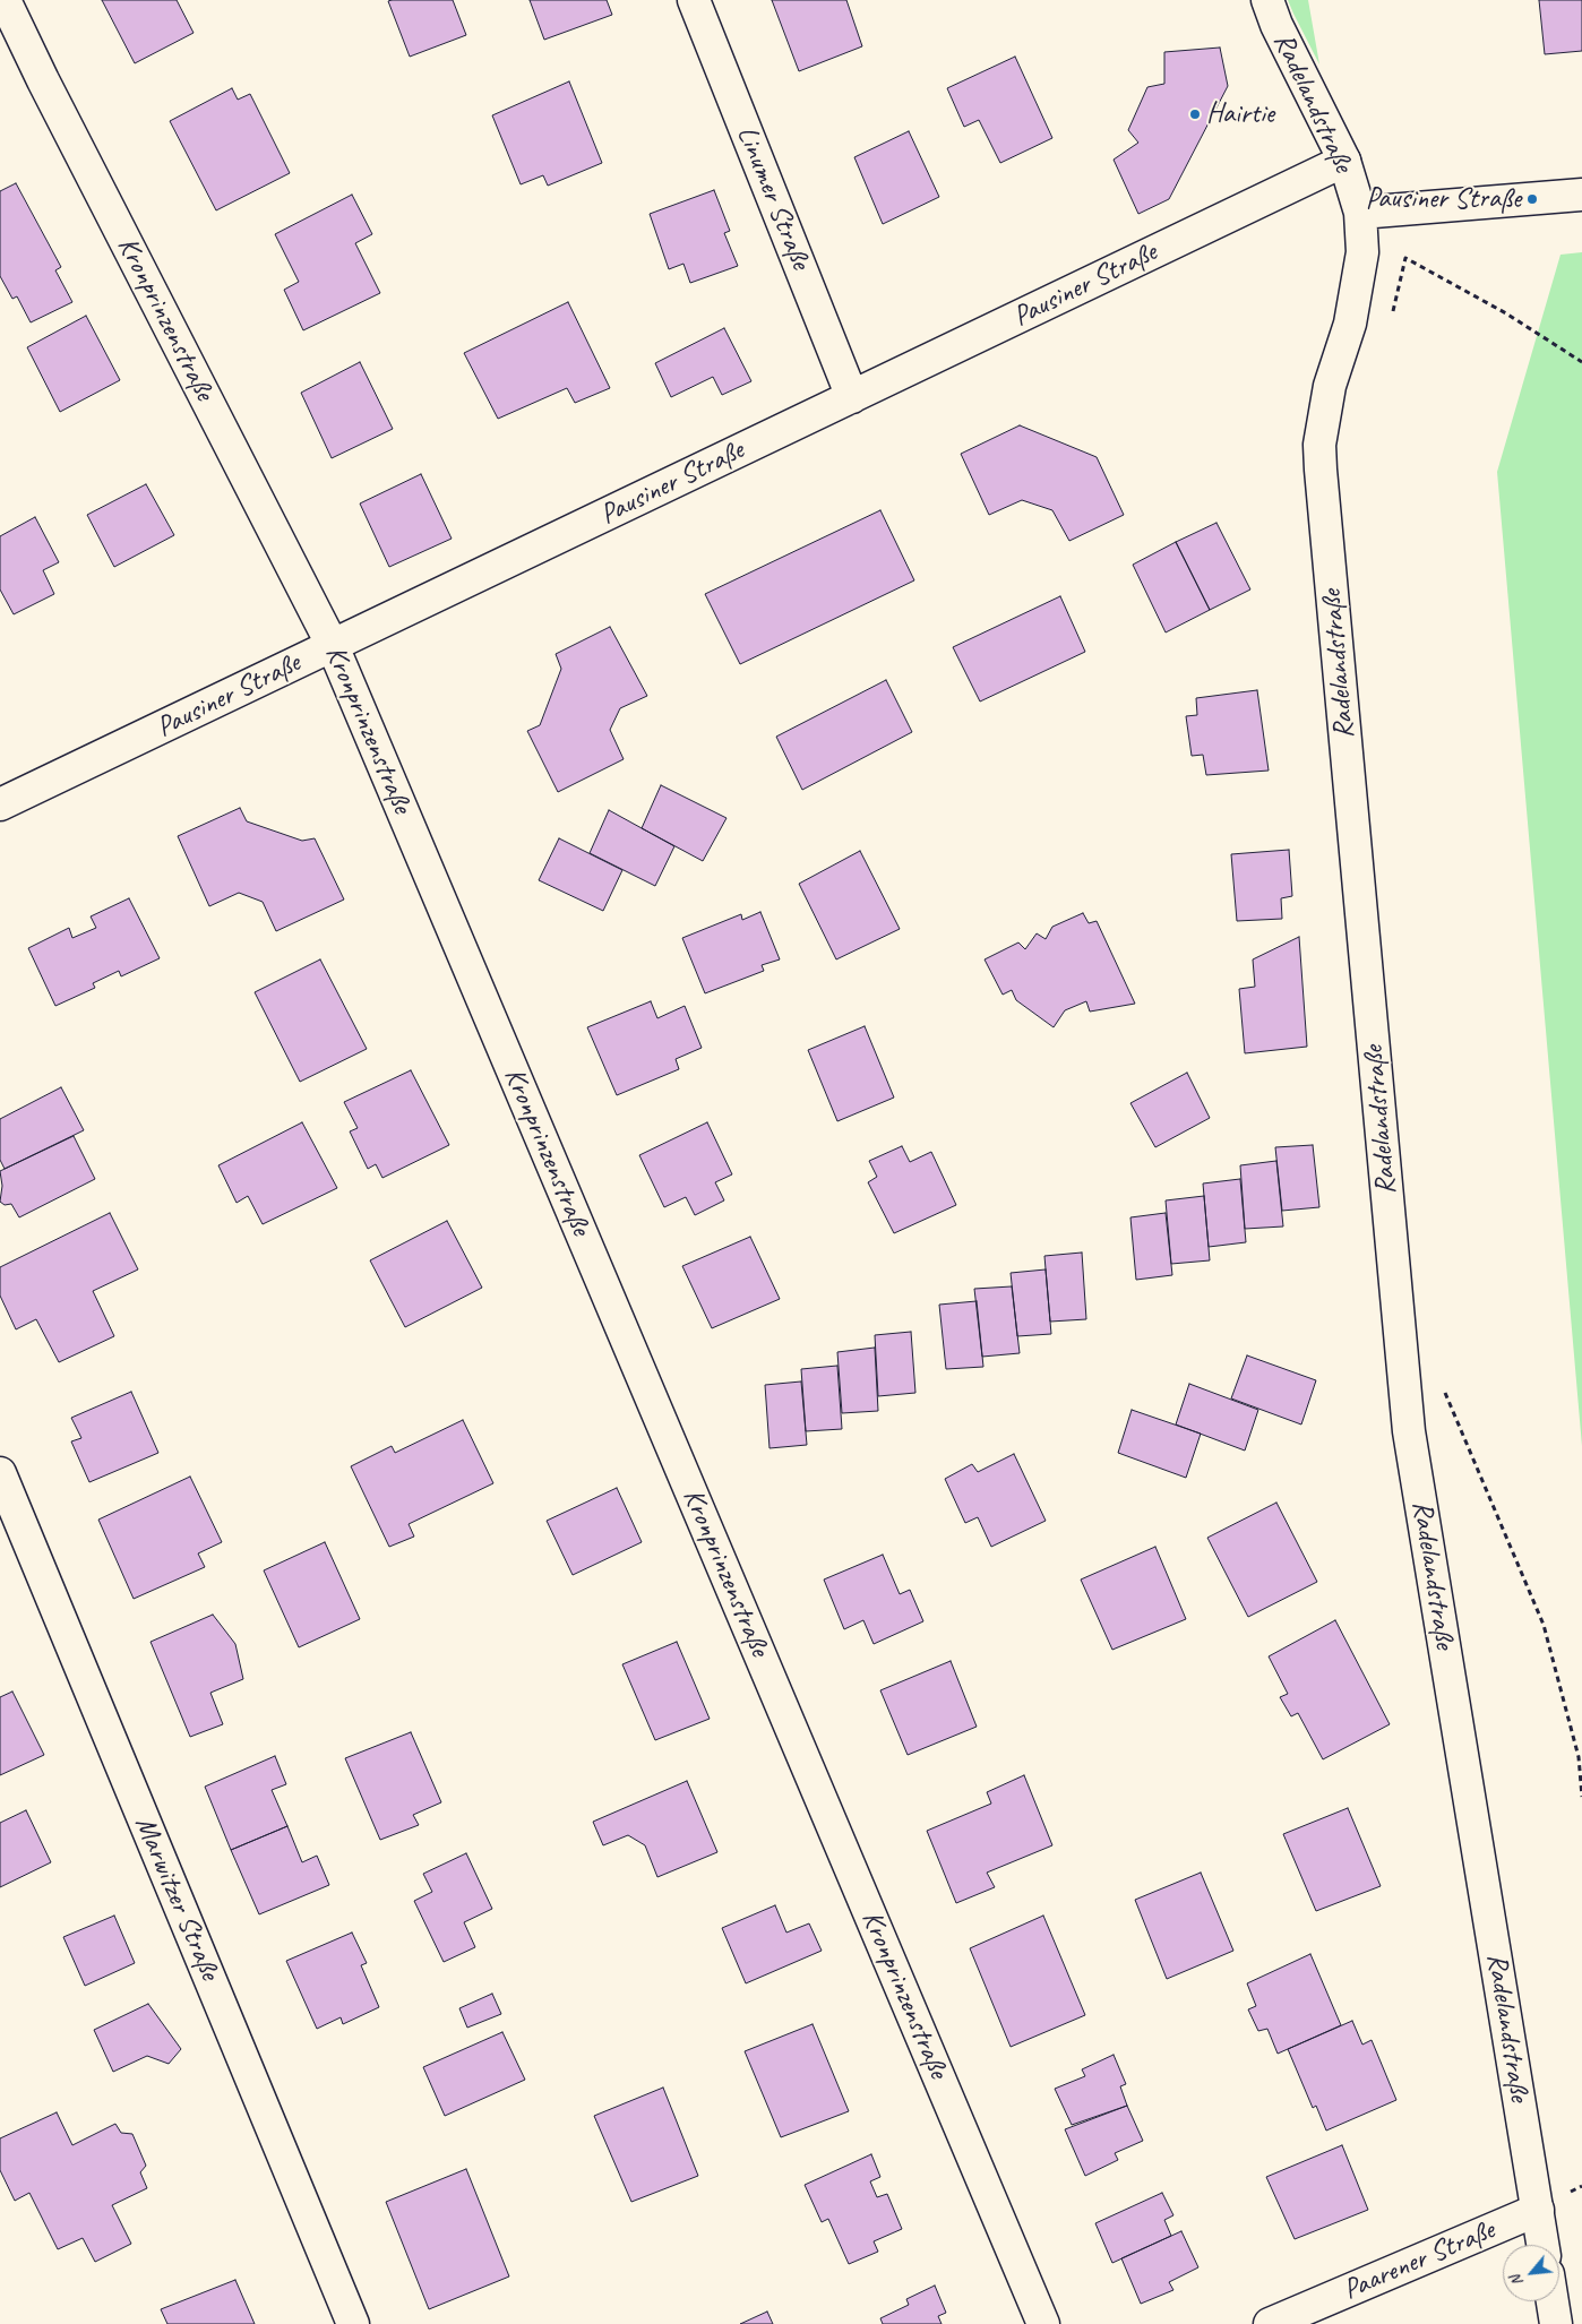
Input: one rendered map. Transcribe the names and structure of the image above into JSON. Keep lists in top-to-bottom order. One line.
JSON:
{"streets":{"street":["Radelandstraße","Linumer Straße","Pausiner Straße","Kronprinzenstraße","Marwitzer Straße","Paarener Straße"]},"crossings":[["Radelandstraße","Pausiner Straße"],["Radelandstraße","Paarener Straße"],["Linumer Straße","Pausiner Straße"],["Pausiner Straße","Kronprinzenstraße"]],"places":["Hairtie","Pausiner Straße"],"north":"bottom left"}
